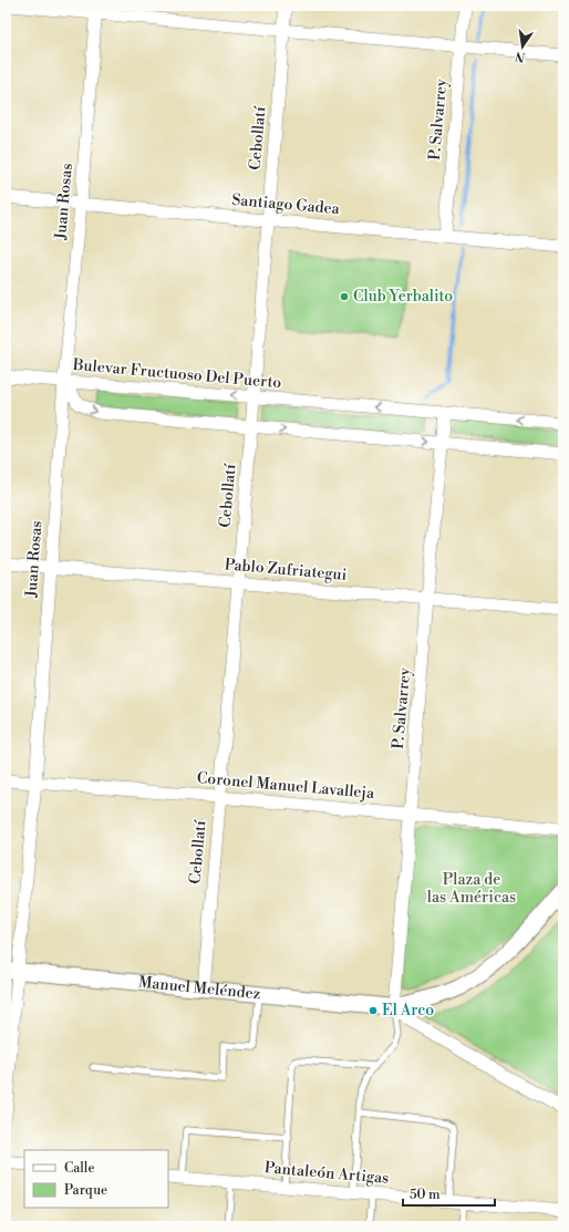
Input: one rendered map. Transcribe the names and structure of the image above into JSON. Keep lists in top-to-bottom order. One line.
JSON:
{"streets":{"street":["P. Salvarrey","Cebollatí","Juan Rosas","Santiago Gadea","Bulevar Fructuoso Del Puerto","Pablo Zufriategui","Coronel Manuel Lavalleja","Manuel Meléndez","Pantaleón Artigas"]},"crossings":[["P. Salvarrey","Santiago Gadea"],["P. Salvarrey","Bulevar Fructuoso Del Puerto"],["P. Salvarrey","Pablo Zufriategui"],["P. Salvarrey","Coronel Manuel Lavalleja"],["P. Salvarrey","Manuel Meléndez"],["Cebollatí","Santiago Gadea"],["Cebollatí","Bulevar Fructuoso Del Puerto"],["Cebollatí","Pablo Zufriategui"],["Cebollatí","Coronel Manuel Lavalleja"],["Cebollatí","Manuel Meléndez"],["Juan Rosas","Santiago Gadea"],["Juan Rosas","Bulevar Fructuoso Del Puerto"],["Juan Rosas","Pablo Zufriategui"],["Juan Rosas","Coronel Manuel Lavalleja"],["Juan Rosas","Manuel Meléndez"]],"parks":["Plaza de las Américas"],"places":["Club Yerbalito","El Arco"],"legend":["Calle","Parque"],"scale_bar":"50 m","north":"bottom"}
